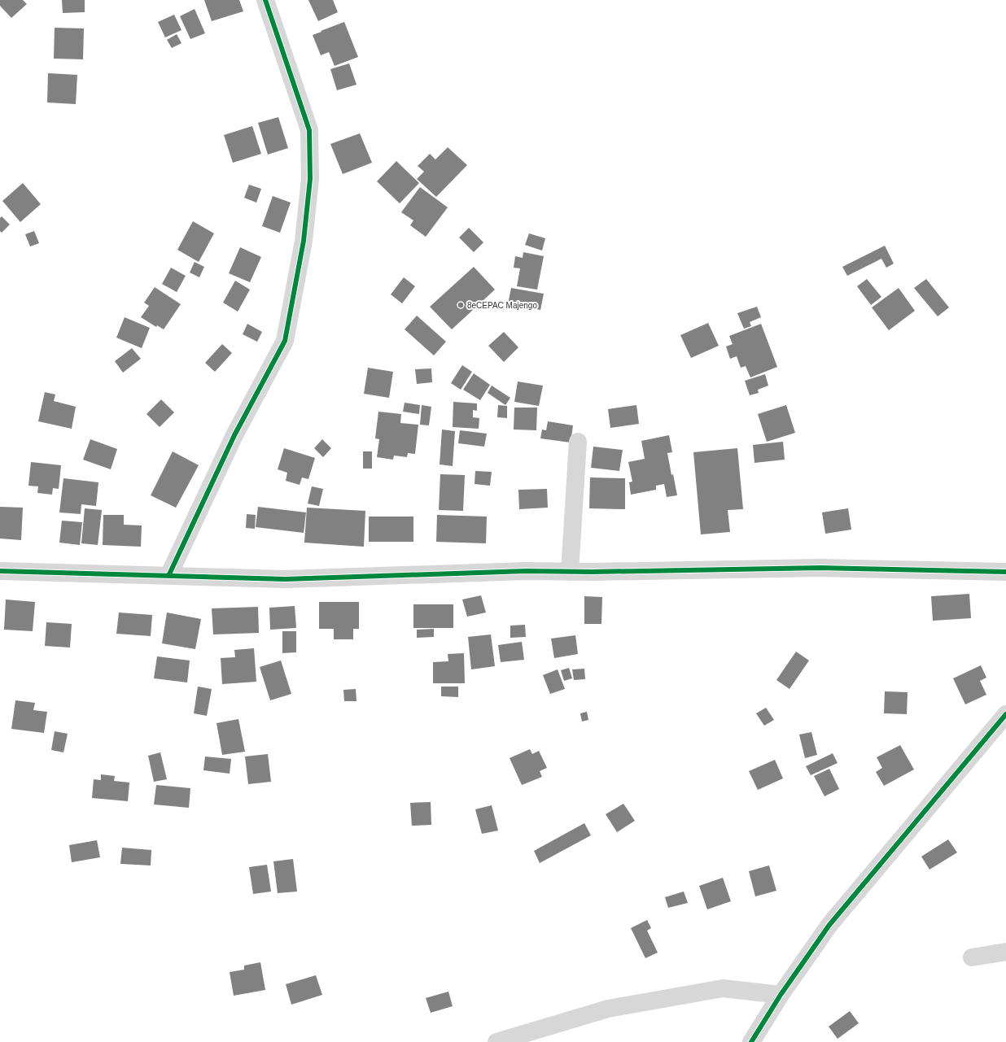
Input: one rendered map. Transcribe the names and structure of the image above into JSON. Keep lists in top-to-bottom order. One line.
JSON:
{"places":["8eCEPAC Majengo"]}
